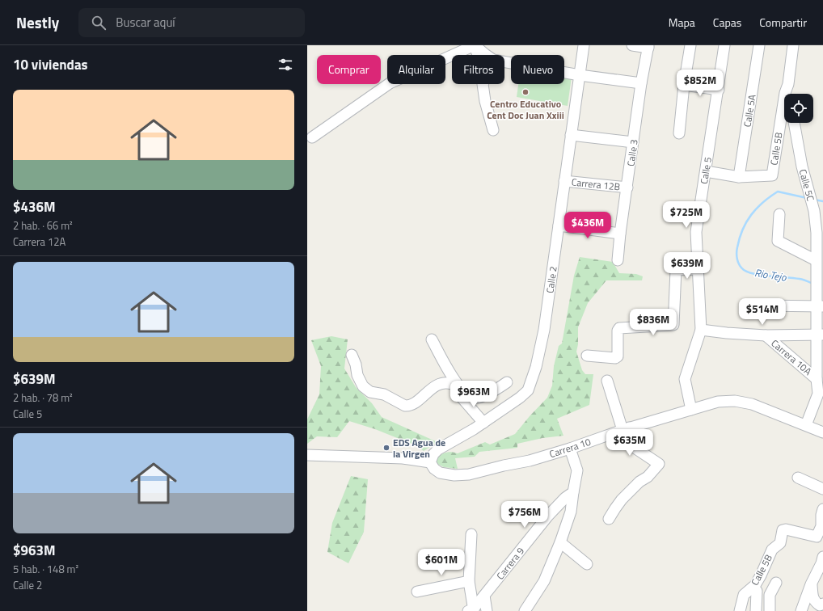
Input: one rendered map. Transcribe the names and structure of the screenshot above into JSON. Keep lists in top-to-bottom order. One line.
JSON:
{"streets":{"street":["Calle 5A","Calle 5B","Calle 3","Calle 5","Carrera 12B","Calle 5C","Calle 2","Carrera 10A","Carrera 10","Carrera 9"]},"crossings":[["Calle 5A","Calle 5B"],["Calle 3","Carrera 12B"],["Calle 5","Carrera 10"],["Carrera 12B","Calle 2"],["Calle 5C","Carrera 10A"],["Calle 5C","Carrera 10"],["Calle 2","Carrera 10"]],"water":["Rio Tejo"],"places":["Centro Educativo Cent Doc Juan Xxiii","EDS Agua de la Virgen"],"page":{"header":"Nestly","search":"Buscar aquí","nav":["Mapa","Capas","Compartir"],"heading":"10 viviendas","chip":["Comprar","Alquilar","Filtros","Nuevo"],"price":["$852M","$725M","$436M","$639M","$514M","$836M","$963M","$635M","$756M","$601M"],"list":[{"name":"$436M","note":"2 hab. · 66 m² · Carrera 12A"},{"name":"$639M","note":"2 hab. · 78 m² · Calle 5"},{"name":"$963M","note":"5 hab. · 148 m² · Calle 2"}]}}
